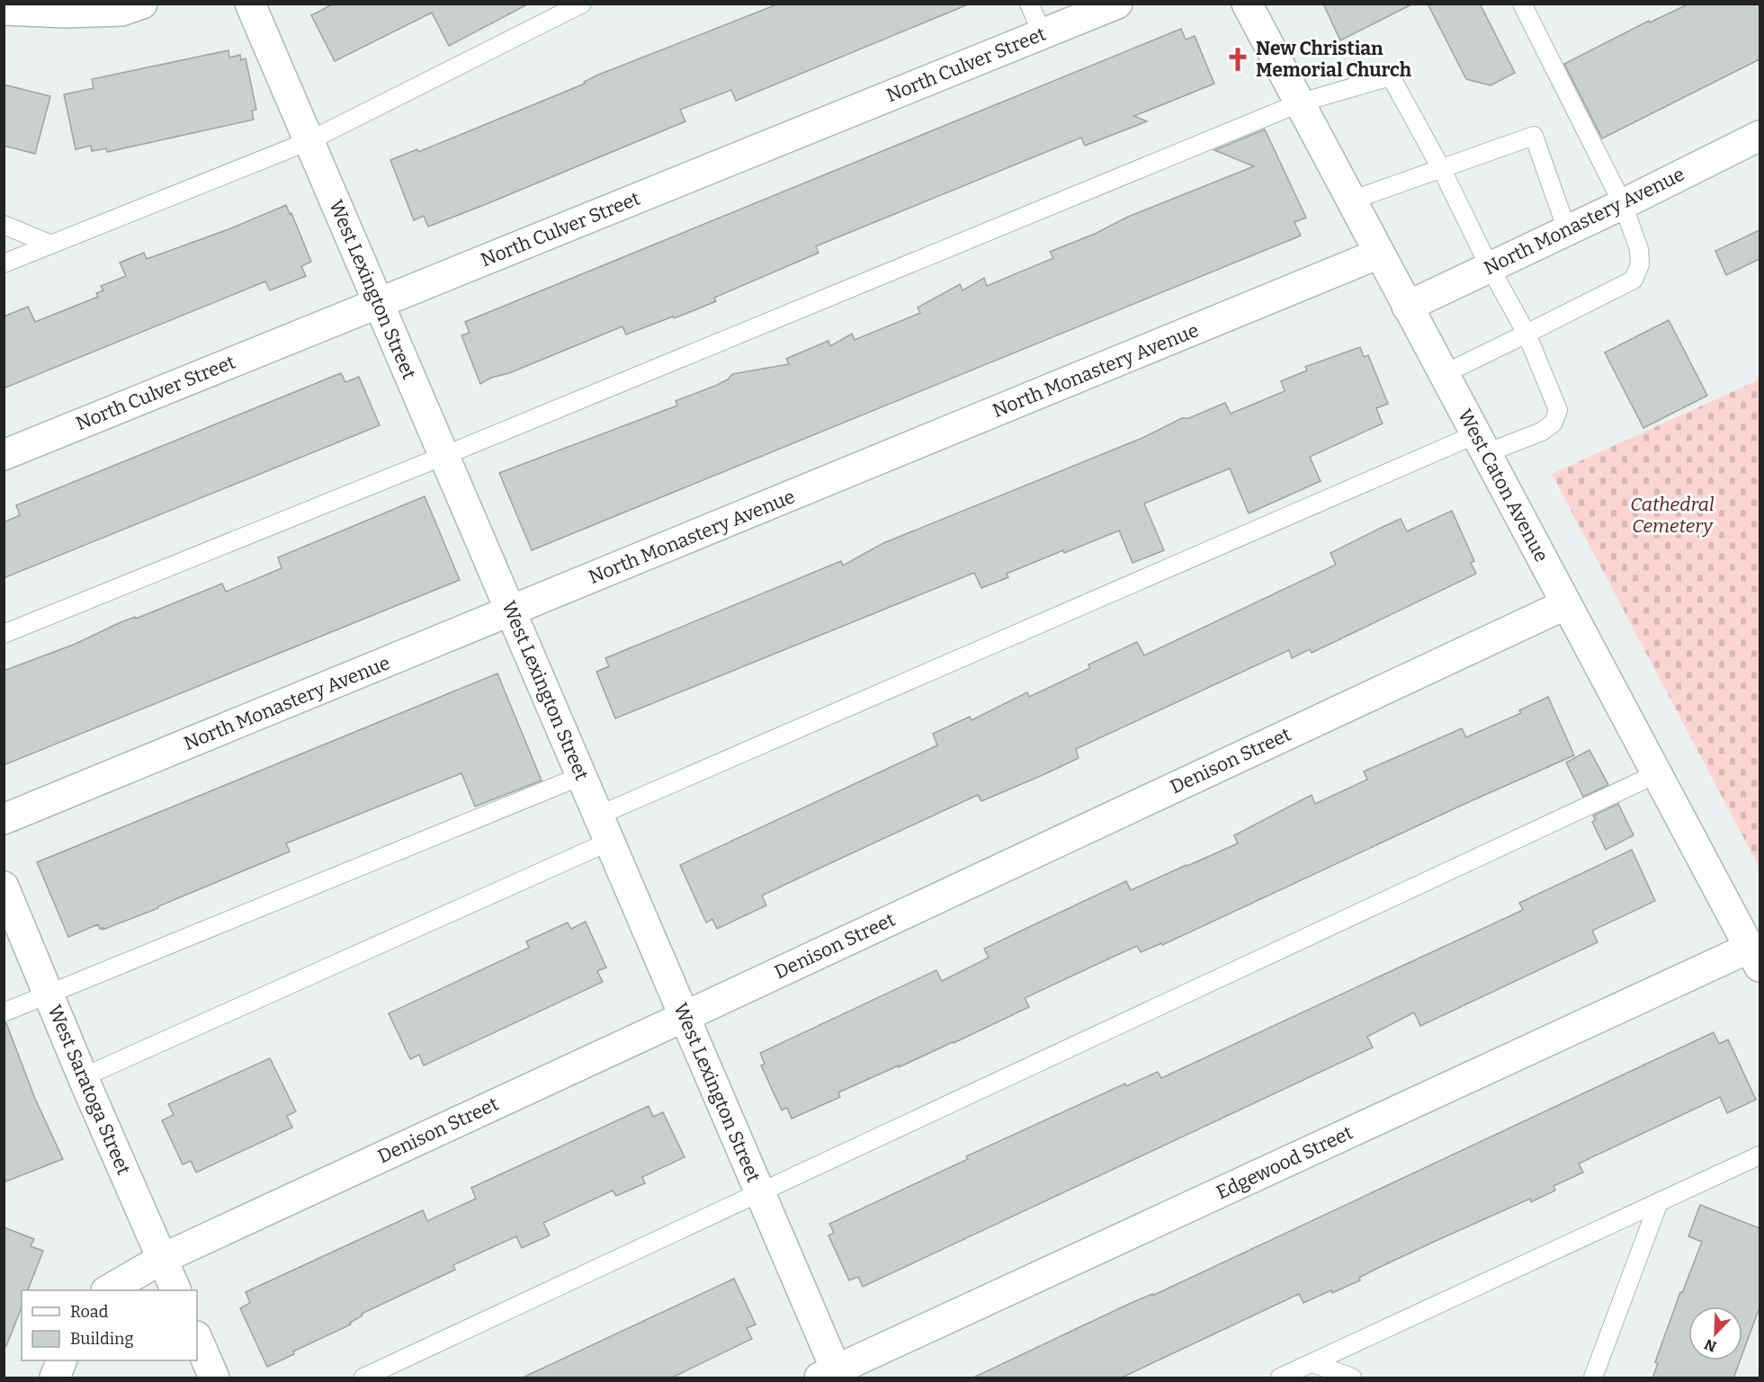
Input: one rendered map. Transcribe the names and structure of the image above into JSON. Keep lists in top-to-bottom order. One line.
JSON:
{"streets":{"street":["North Culver Street","North Monastery Avenue","West Lexington Street","West Caton Avenue","Denison Street","West Saratoga Street","Edgewood Street"]},"crossings":[["North Culver Street","West Lexington Street"],["North Monastery Avenue","West Lexington Street"],["North Monastery Avenue","West Caton Avenue"],["West Lexington Street","Denison Street"],["West Lexington Street","Edgewood Street"],["West Caton Avenue","Denison Street"],["West Caton Avenue","Edgewood Street"],["Denison Street","West Saratoga Street"]],"parks":["Cathedral Cemetery"],"places":{"church":["New Christian Memorial Church"]},"legend":["Road","Building"],"north":"bottom left"}
